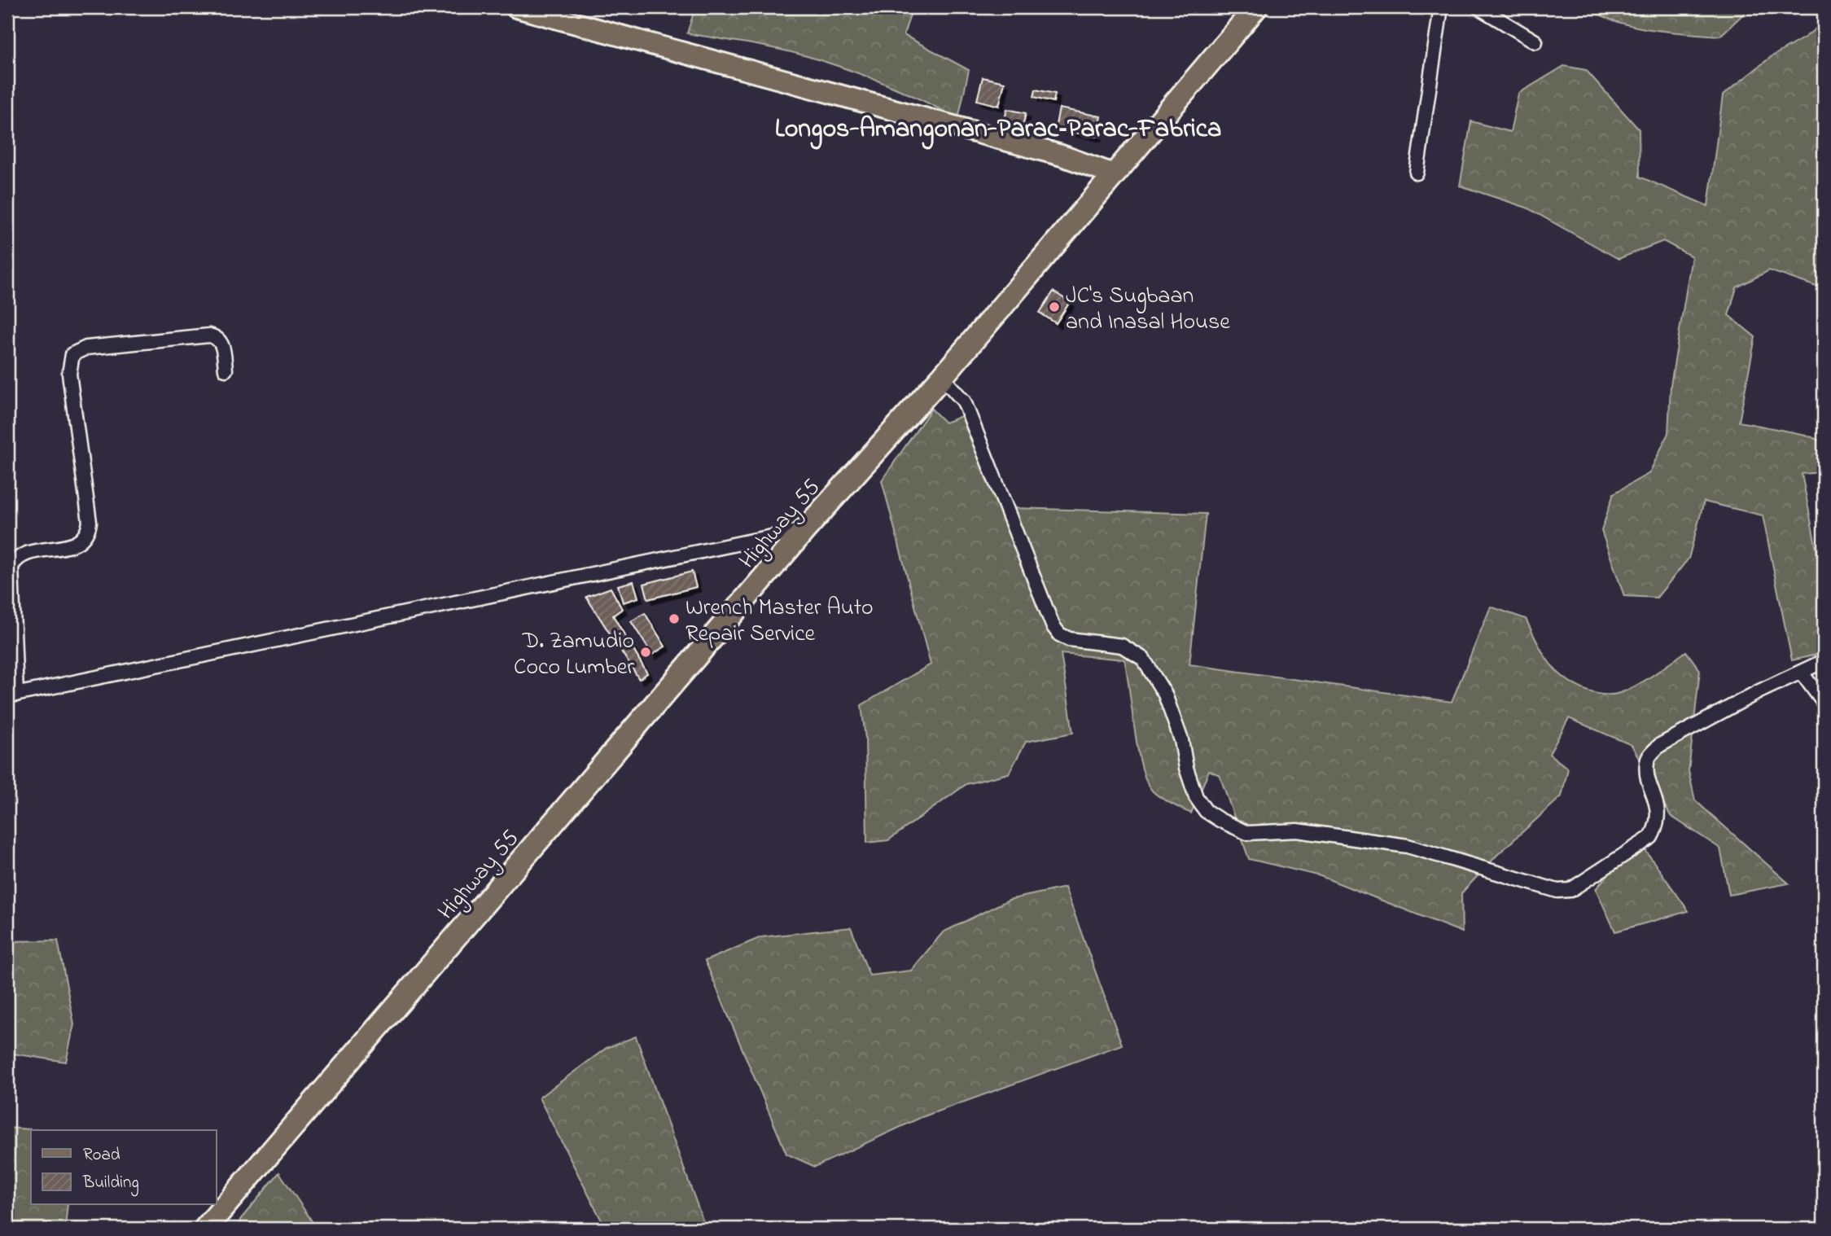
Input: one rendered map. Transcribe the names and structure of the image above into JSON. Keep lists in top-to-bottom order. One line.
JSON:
{"streets":{"highway":["Highway 55"]},"districts":["Longos-Amangonan-Parac‑Parac-Fabrica"],"places":["JC's Sugbaan and Inasal House","Wrench Master Auto Repair Service","D. Zamudio Coco Lumber"],"legend":["Road","Building"]}
